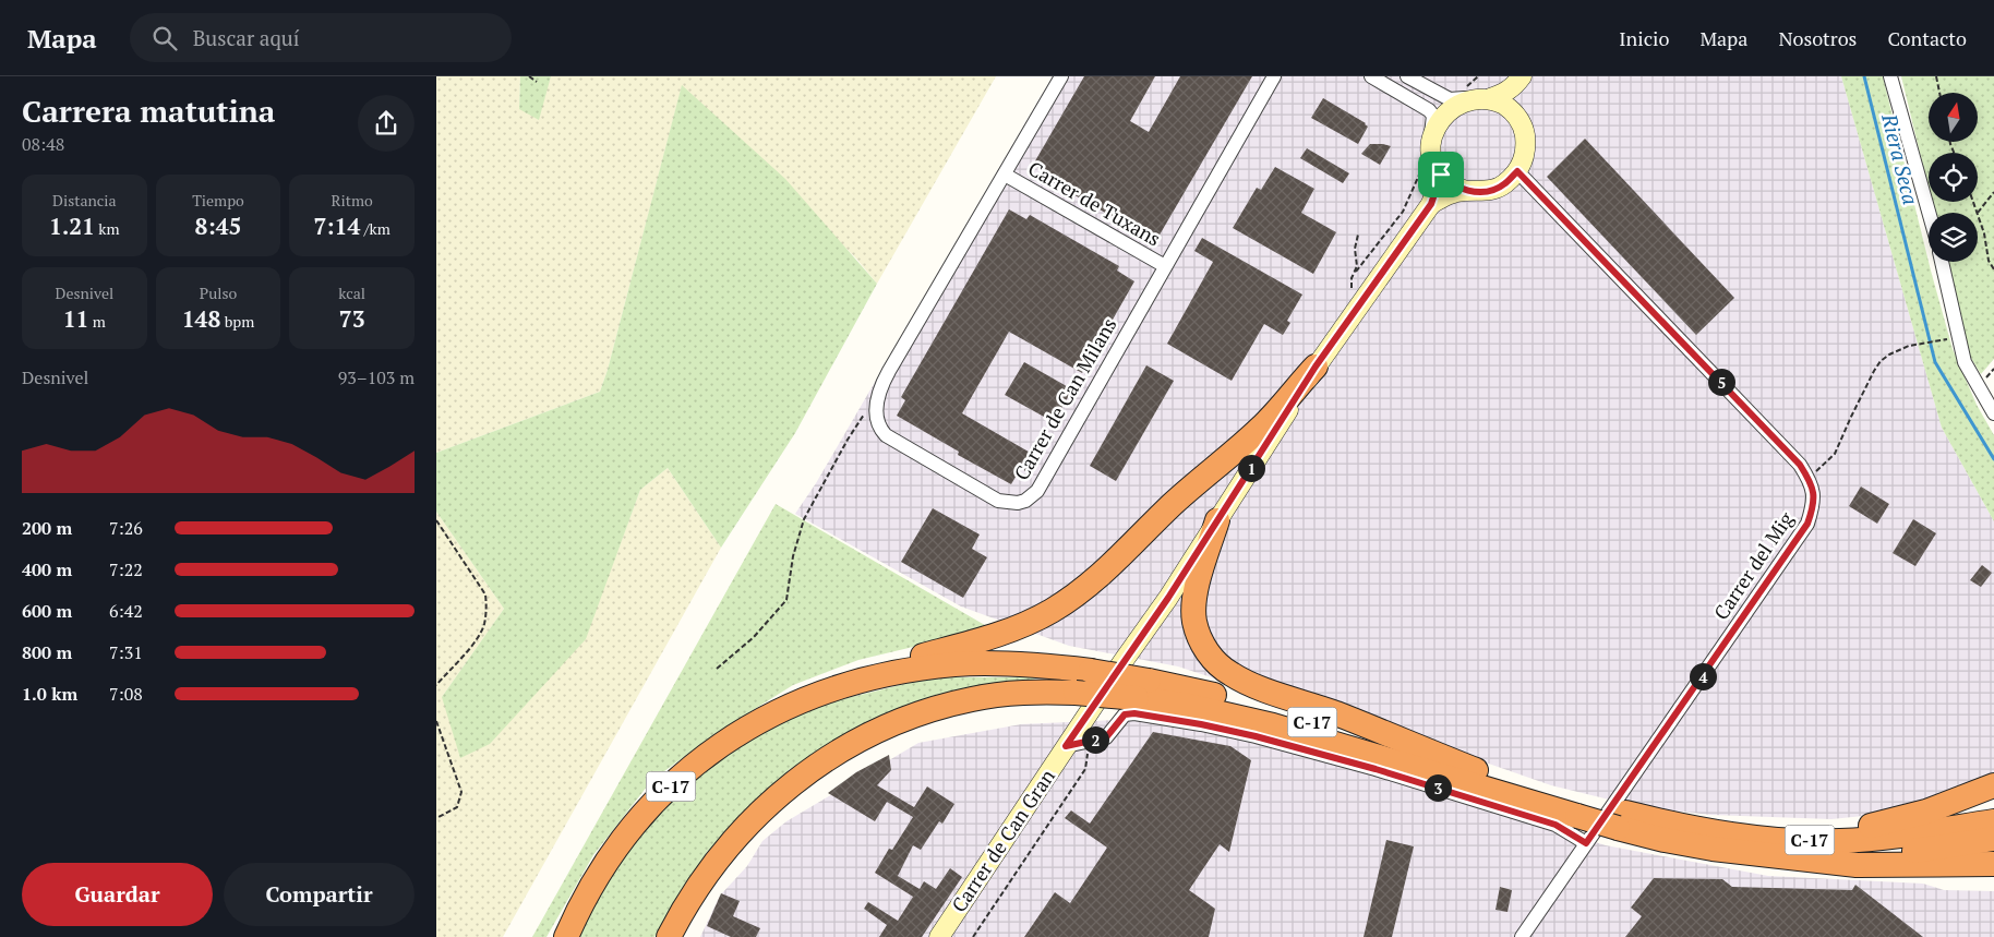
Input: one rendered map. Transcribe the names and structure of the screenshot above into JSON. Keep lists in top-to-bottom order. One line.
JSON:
{"streets":{"highway":["C-17"],"main road":["Carrer de Can Gran"],"street":["Carrer de Tuxans","Carrer de Can Milans","Carrer del Mig"]},"crossings":[["Carrer de Tuxans","Carrer de Can Milans"]],"water":["Riera Seca"],"north":"top","page":{"header":"Mapa","search":"Buscar aquí","nav":["Inicio","Mapa","Nosotros","Contacto"],"heading":["Carrera matutina","08:48"],"stats":[["Distancia","1.21 km"],["Tiempo","8:45"],["Ritmo","7:14 /km"],["Desnivel","11 m"],["Pulso","148 bpm"],["kcal","73"]],"chart":["Desnivel","93–103 m"],"pins":["5","1","4","2","3"],"list":[{"name":"200 m","note":"7:26"},{"name":"400 m","note":"7:22"},{"name":"600 m","note":"6:42"},{"name":"800 m","note":"7:31"},{"name":"1.0 km","note":"7:08"}],"buttons":["Guardar","Compartir"]}}
